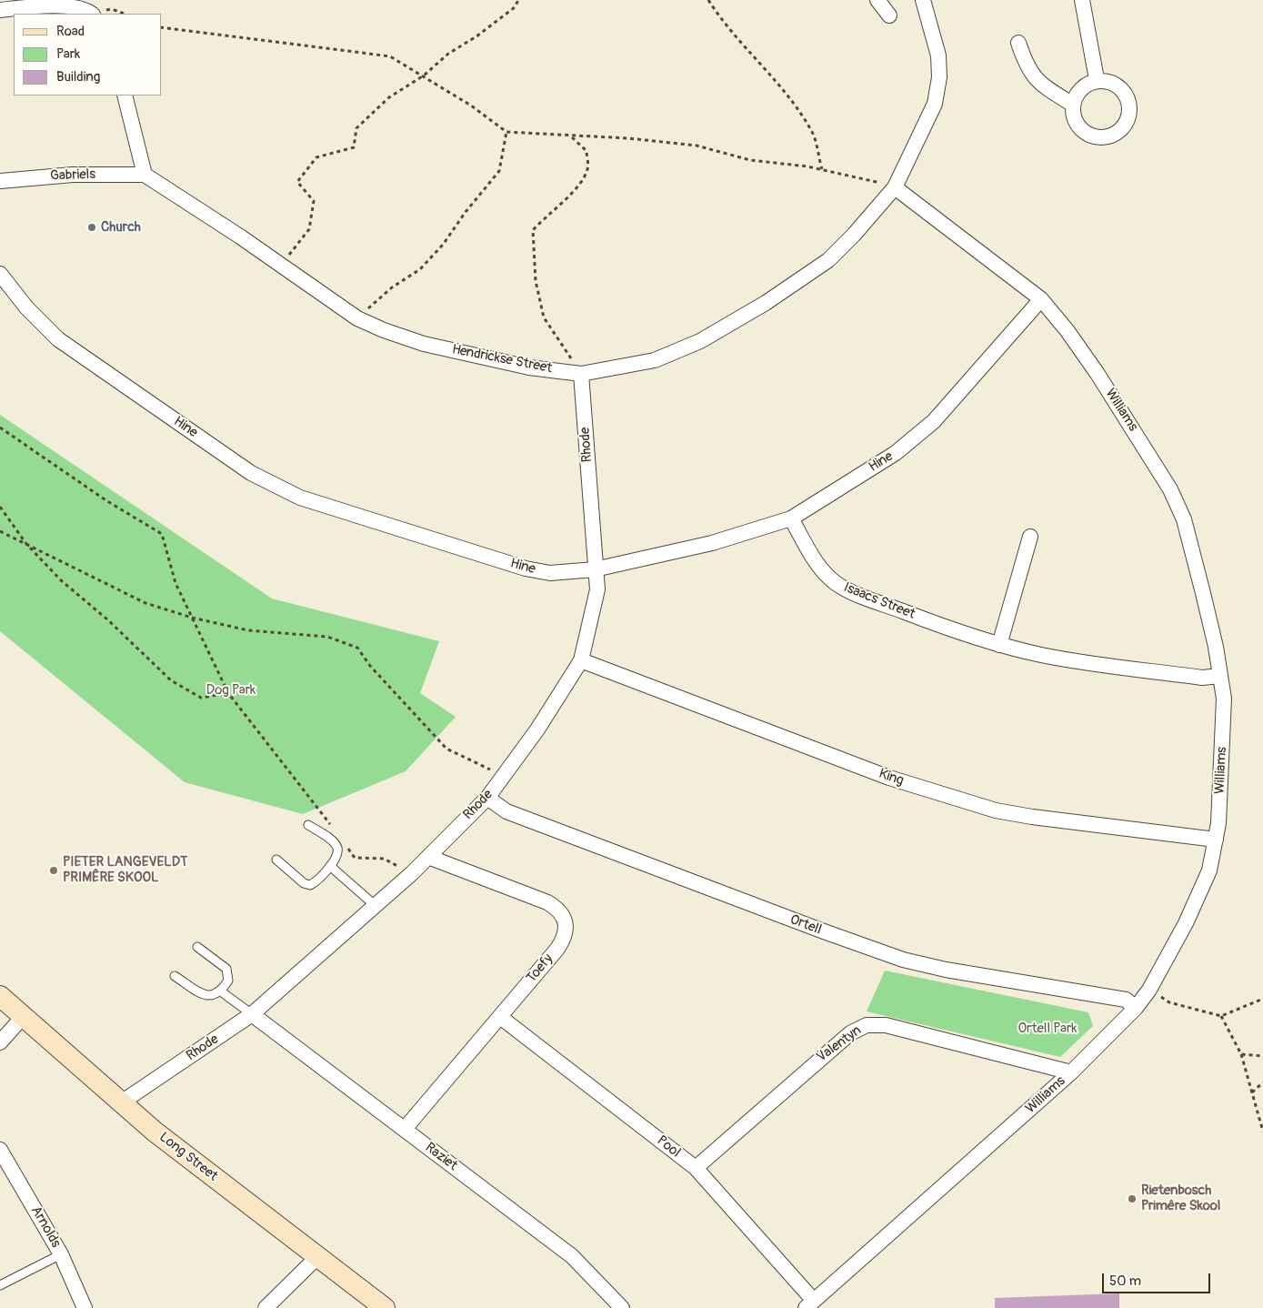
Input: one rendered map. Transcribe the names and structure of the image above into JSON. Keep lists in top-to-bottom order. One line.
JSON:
{"streets":{"street":["Gabriels","Hendrickse Street","Williams","Hine","Rhode","Isaacs Street","King","Ortell","Toefy","Valentyn","Pool","Long Street","Raziet","Arnolds"]},"crossings":[["Gabriels","Hendrickse Street"],["Hendrickse Street","Williams"],["Hendrickse Street","Rhode"],["Williams","Hine"],["Williams","Isaacs Street"],["Williams","King"],["Williams","Ortell"],["Williams","Valentyn"],["Williams","Pool"],["Hine","Rhode"],["Hine","Isaacs Street"],["Rhode","King"],["Rhode","Ortell"],["Rhode","Toefy"],["Rhode","Long Street"],["Rhode","Raziet"],["Toefy","Pool"],["Toefy","Raziet"],["Valentyn","Pool"]],"parks":["Dog Park","Ortell Park"],"places":["Church","PIETER LANGEVELDT PRIMÊRE SKOOL","Rietenbosch Primêre Skool"],"legend":["Road","Park","Building"],"scale_bar":"50 m"}
